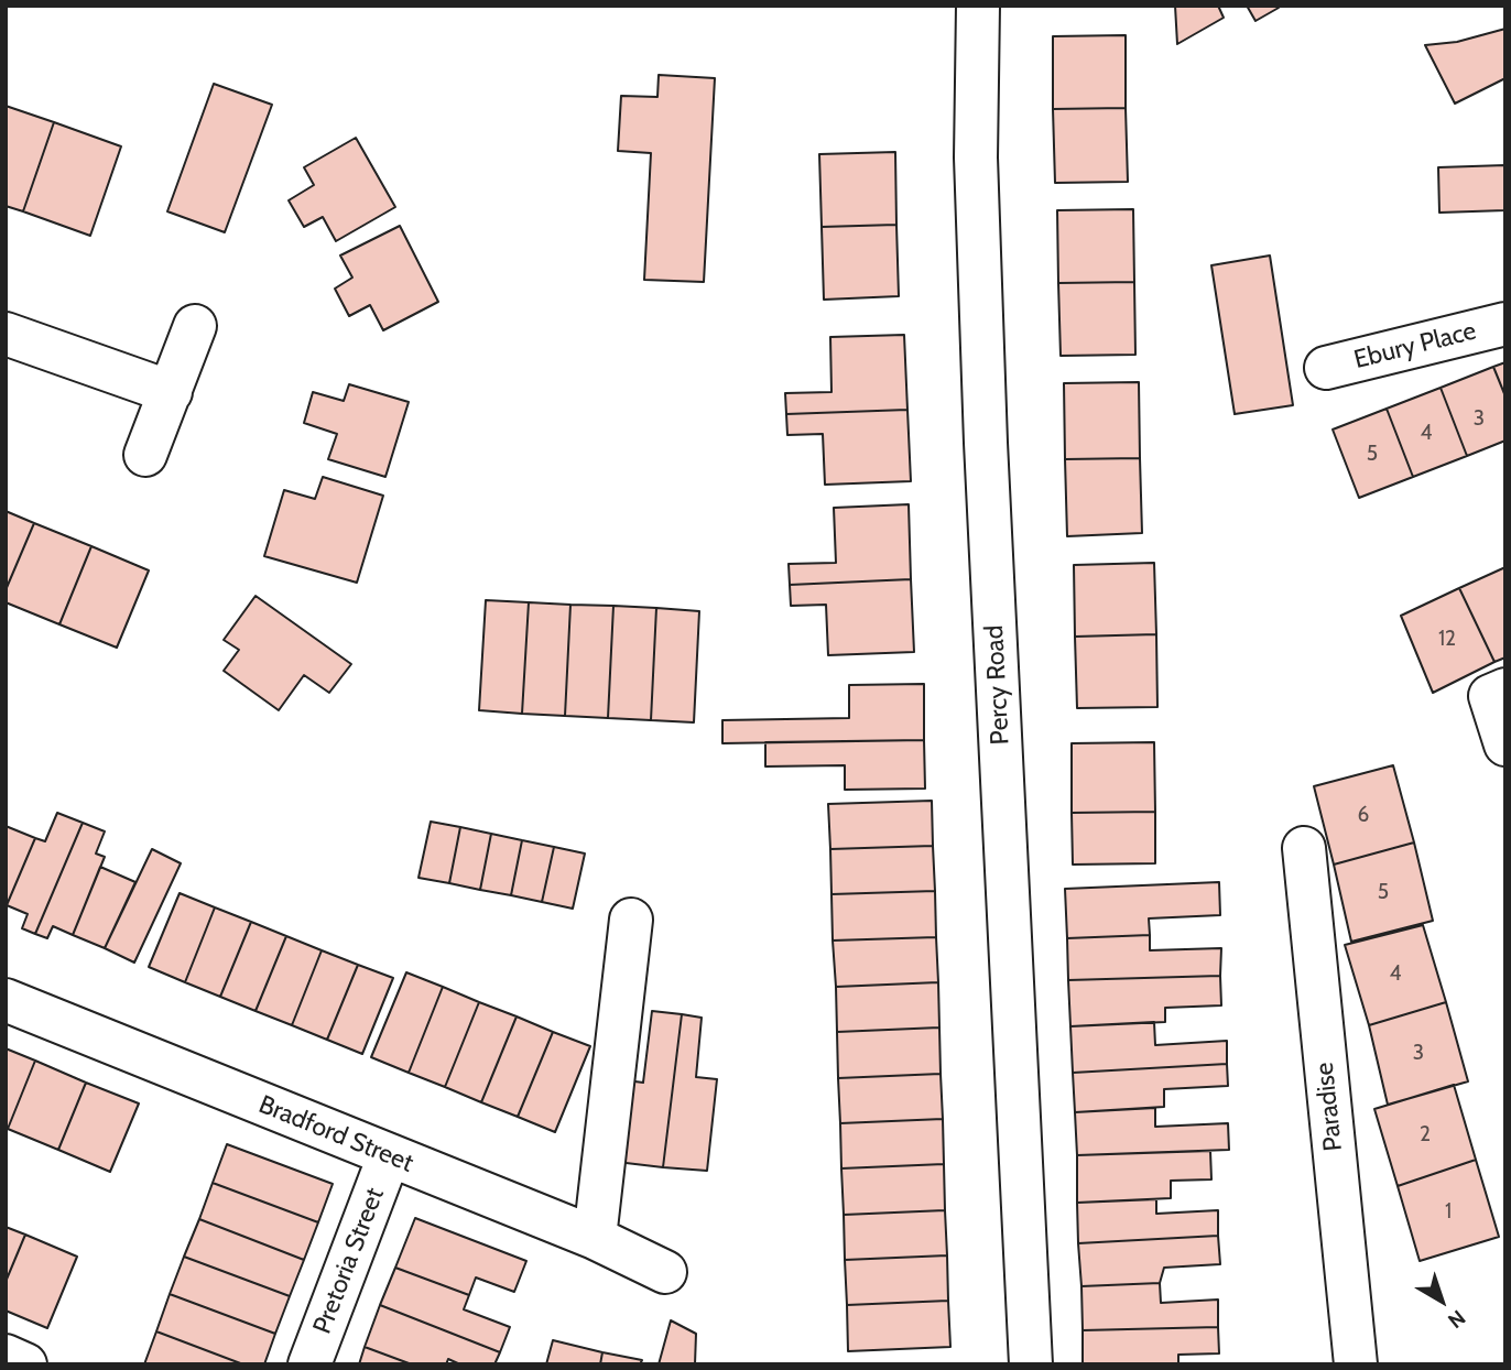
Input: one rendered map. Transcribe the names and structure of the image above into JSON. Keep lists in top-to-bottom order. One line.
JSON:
{"streets":{"street":["Ebury Place","Percy Road","Paradise","Bradford Street","Pretoria Street"]},"crossings":[["Bradford Street","Pretoria Street"]],"house_numbers":["3","4","5","12","6","5","4","3","2","1"],"north":"bottom right"}
